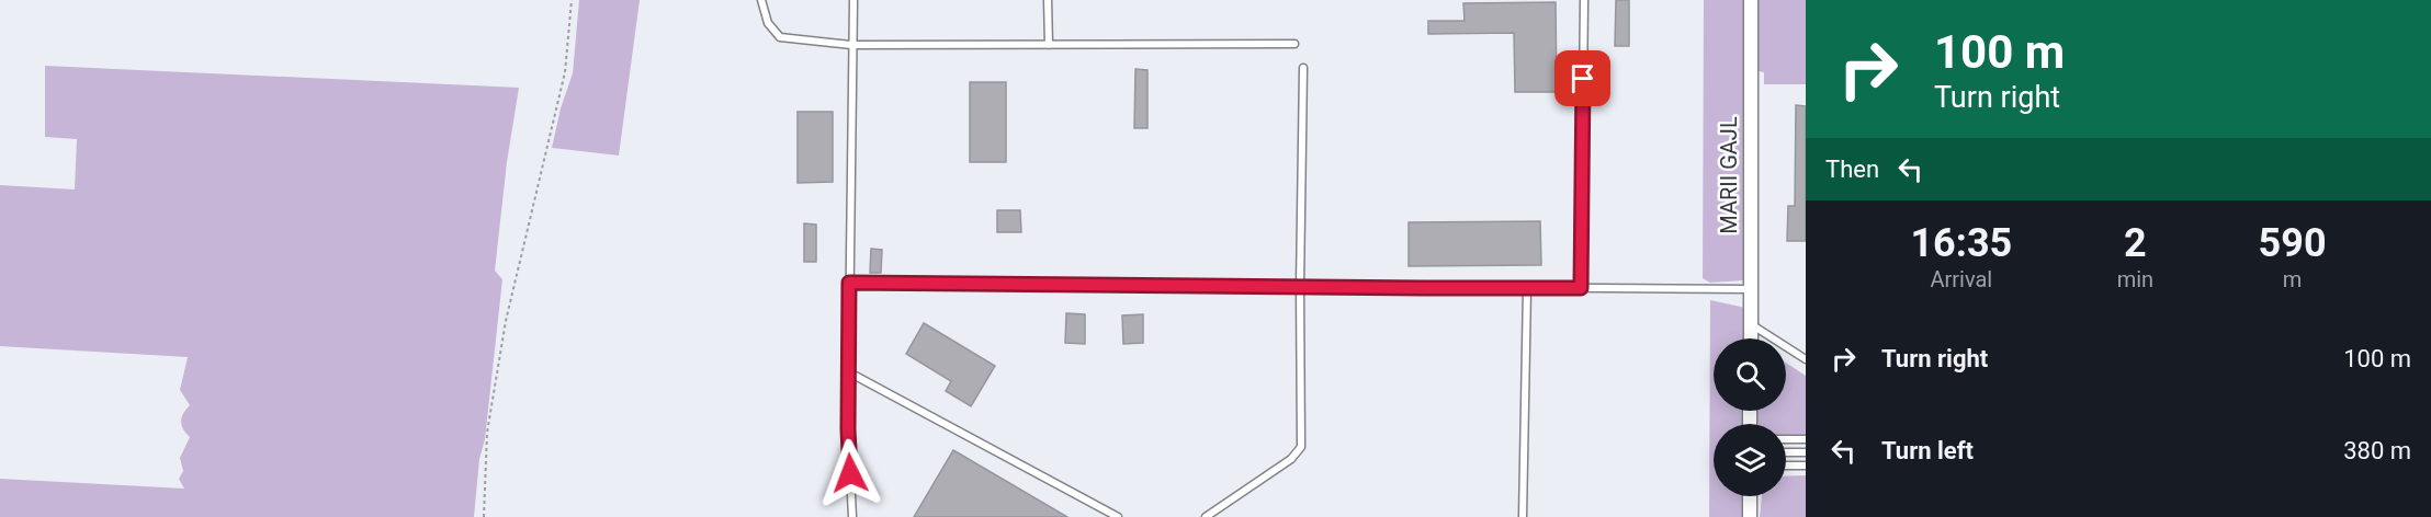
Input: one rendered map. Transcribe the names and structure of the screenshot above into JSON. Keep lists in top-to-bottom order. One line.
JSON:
{"streets":{"street":["MARII GAJL"]},"page":{"turn":["100 m","Turn right"],"then":"Then","eta":["16:35","Arrival","2","min","590","m"],"list":[{"name":"Turn right","value":"100 m"},{"name":"Turn left","value":"380 m"}]}}
